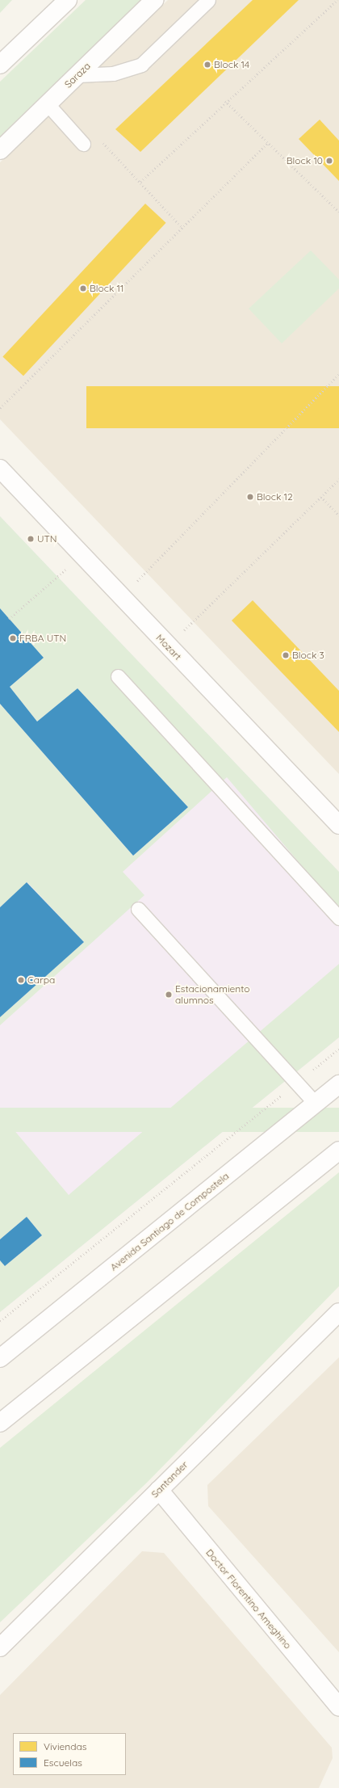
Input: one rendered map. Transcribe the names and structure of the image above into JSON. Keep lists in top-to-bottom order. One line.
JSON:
{"streets":{"street":["Saraza","Mozart","Avenida Santiago de Compostela","Santander","Doctor Florentino Ameghino"]},"crossings":[["Santander","Doctor Florentino Ameghino"]],"places":["Block 14","Block 10","Block 11","Block 12","UTN","FRBA UTN","Block 3","Carpa","Estacionamiento alumnos"],"legend":["Viviendas","Escuelas"]}
